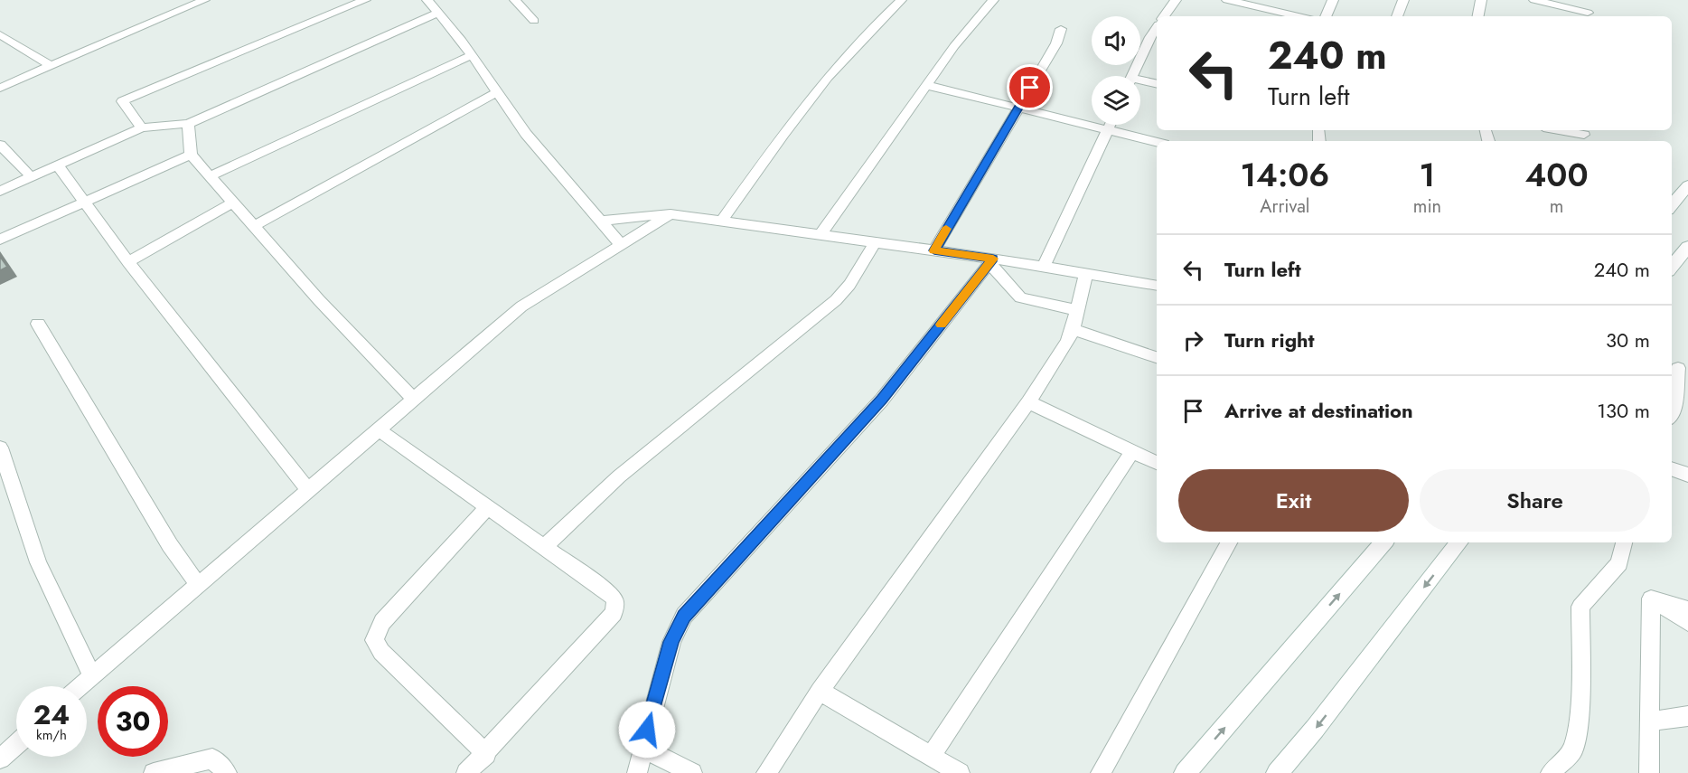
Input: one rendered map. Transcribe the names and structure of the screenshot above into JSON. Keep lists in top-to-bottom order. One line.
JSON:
{"page":{"turn":["240 m","Turn left"],"eta":["14:06","Arrival","1","min","400","m"],"list":[{"name":"Turn left","value":"240 m"},{"name":"Turn right","value":"30 m"},{"name":"Arrive at destination","value":"130 m"}],"buttons":["Exit","Share"],"speed":"24 km/h","limit":"30"}}
